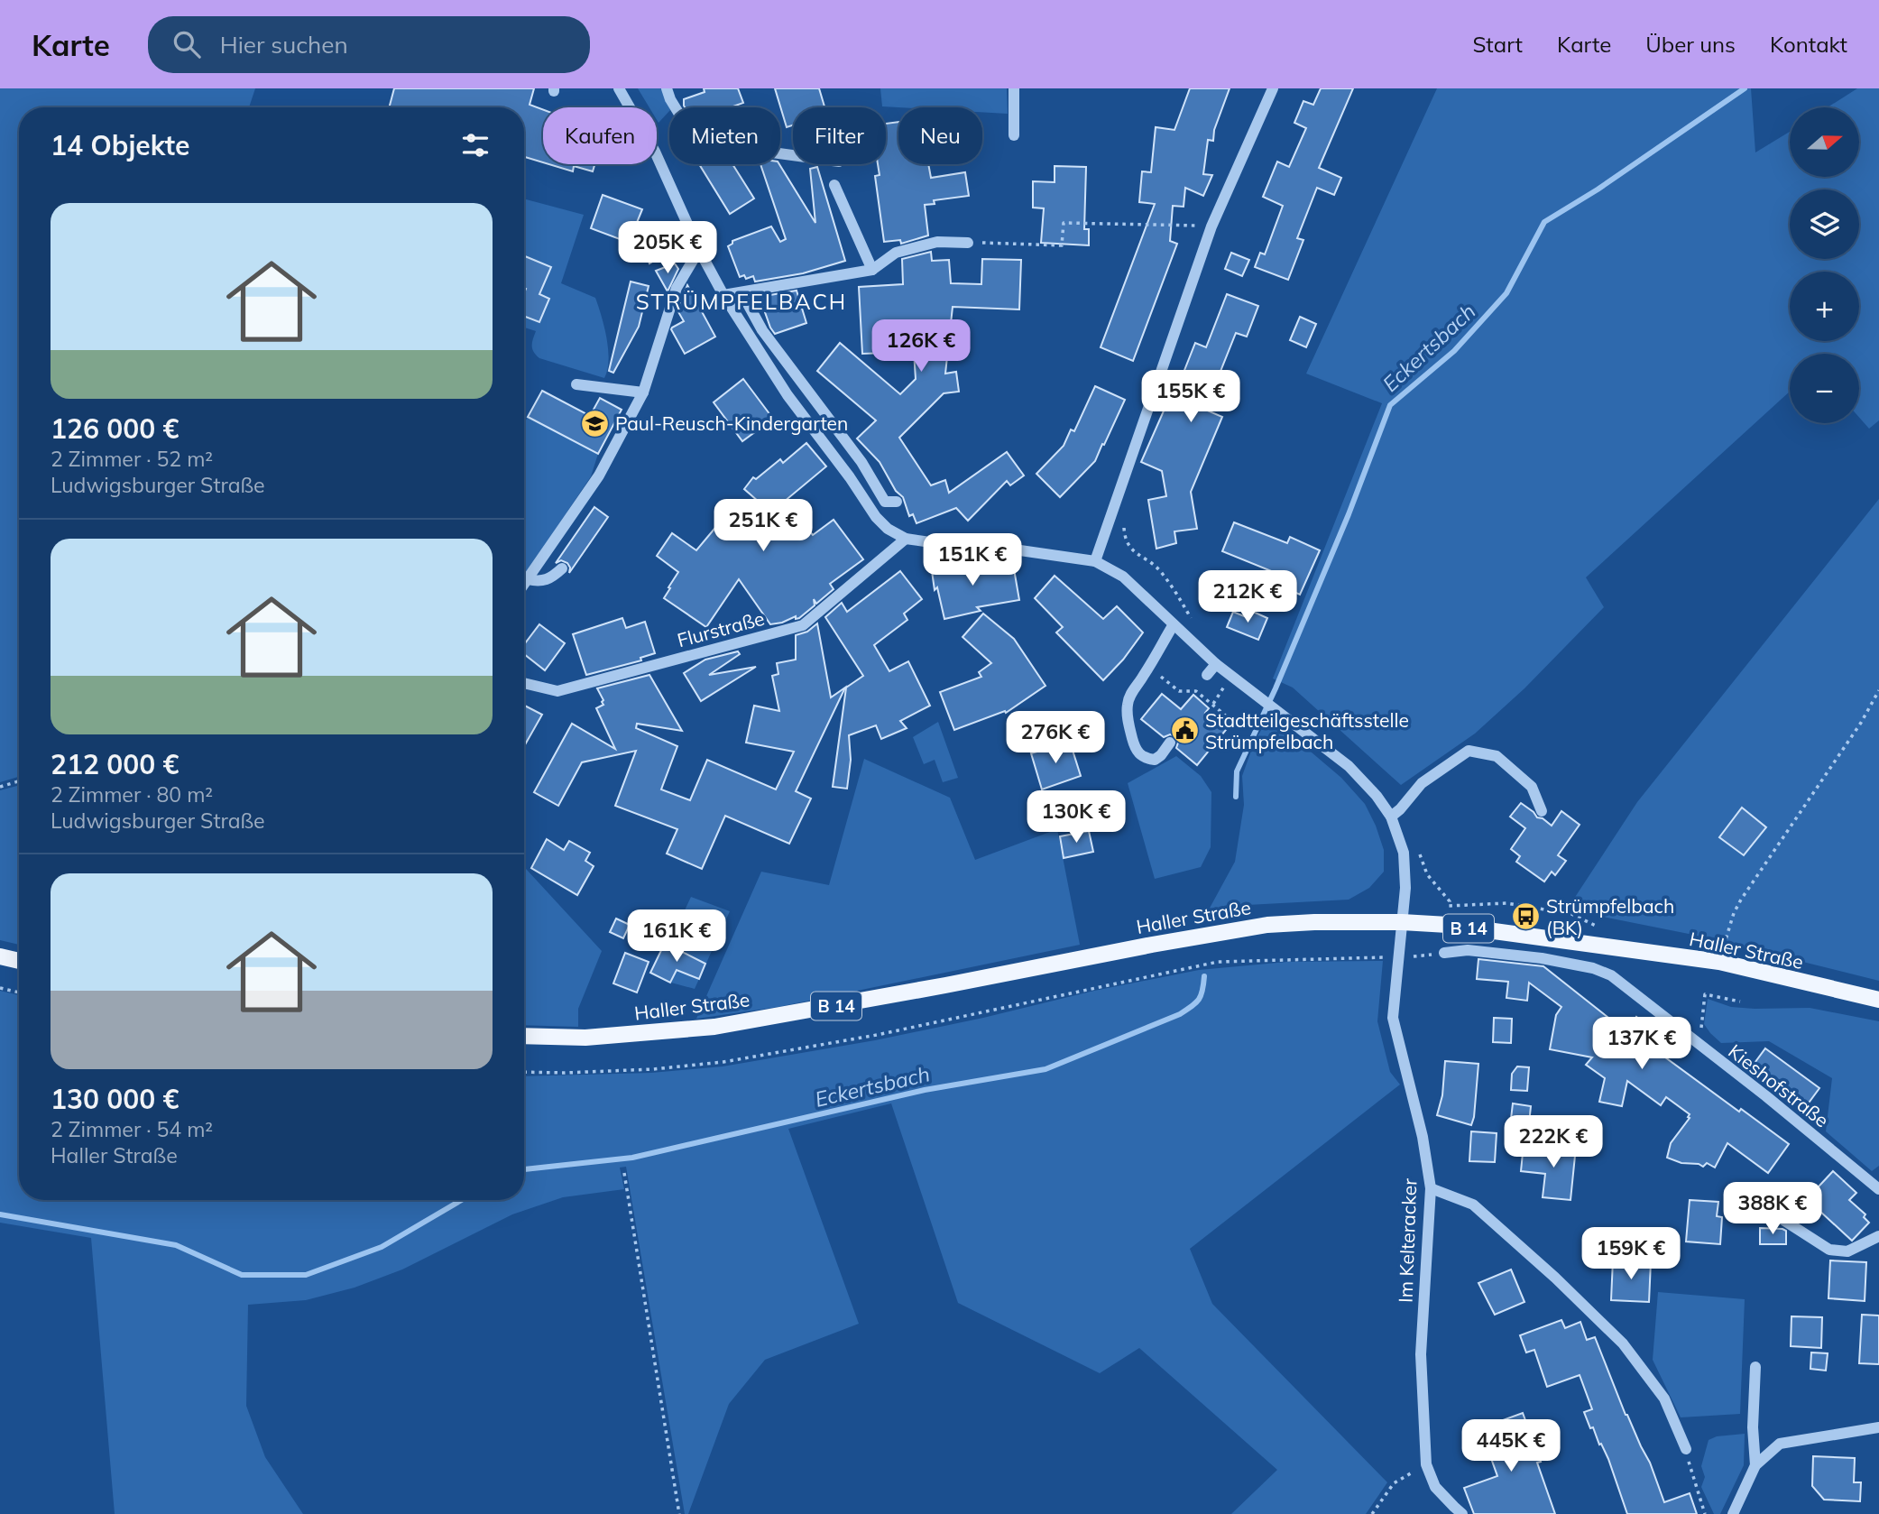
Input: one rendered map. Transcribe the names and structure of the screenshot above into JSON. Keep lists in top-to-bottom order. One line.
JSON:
{"streets":{"main road":["Haller Straße","B 14"],"street":["Flurstraße","Kieshofstraße","Im Kelteracker"]},"crossings":[["Haller Straße","Im Kelteracker"]],"districts":["STRÜMPFELBACH"],"water":["Eckertsbach"],"places":{"school or university":["Paul-Reusch-Kindergarten"],"public building":["Stadtteilgeschäftsstelle Strümpfelbach"],"bus stop":["Strümpfelbach (BK)"]},"north":"right","page":{"header":"Karte","search":"Hier suchen","nav":["Start","Karte","Über uns","Kontakt"],"map_buttons":["+","−"],"chip":["Kaufen","Mieten","Filter","Neu"],"heading":"14 Objekte","list":[{"name":"126 000 €","note":"2 Zimmer · 52 m² · Ludwigsburger Straße"},{"name":"212 000 €","note":"2 Zimmer · 80 m² · Ludwigsburger Straße"},{"name":"130 000 €","note":"2 Zimmer · 54 m² · Haller Straße"}],"price":["205K €","126K €","155K €","251K €","151K €","212K €","276K €","130K €","161K €","137K €","222K €","388K €","159K €","445K €"]}}
